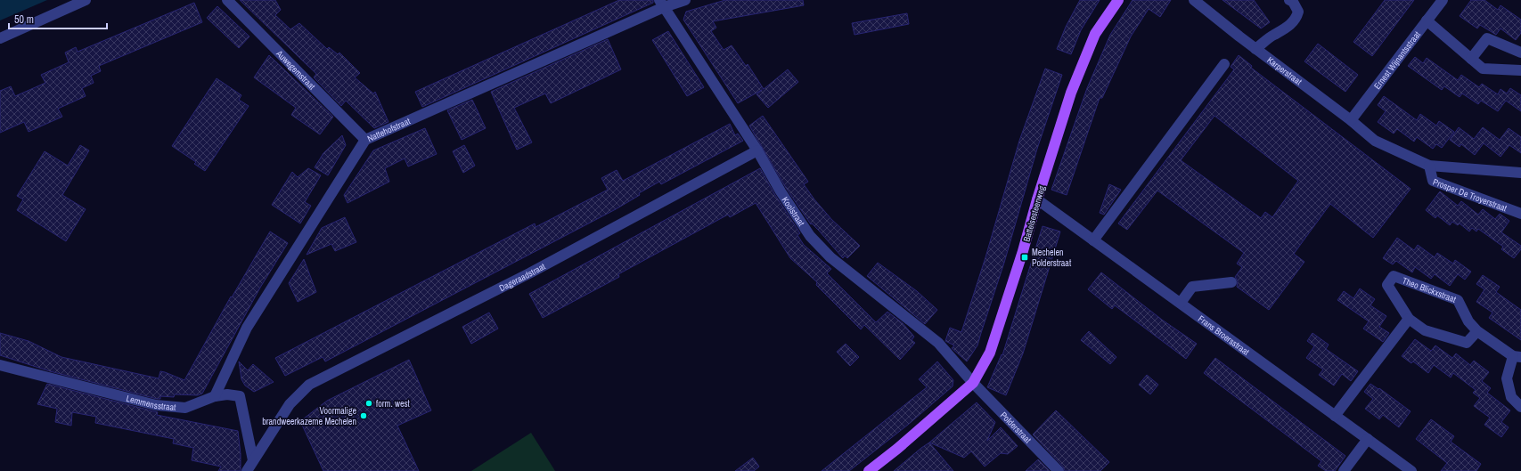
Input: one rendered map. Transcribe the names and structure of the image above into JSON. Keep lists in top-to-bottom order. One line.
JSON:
{"streets":{"main road":["Battelsesteenweg"],"street":["Ernest Wijnantsstraat","Auwegemstraat","Karperstraat","Nattehofstraat","Prosper De Troyerstraat","Koolstraat","Dageraadstraat","Theo Blickxstraat","Frans Broersstraat","Lemmensstraat","Polderstraat"]},"crossings":[["Ernest Wijnantsstraat","Karperstraat"],["Auwegemstraat","Nattehofstraat"],["Karperstraat","Prosper De Troyerstraat"],["Nattehofstraat","Koolstraat"],["Nattehofstraat","Lemmensstraat"],["Koolstraat","Battelsesteenweg"],["Koolstraat","Dageraadstraat"],["Koolstraat","Polderstraat"],["Battelsesteenweg","Frans Broersstraat"],["Battelsesteenweg","Polderstraat"],["Dageraadstraat","Lemmensstraat"]],"places":{"transit":["Mechelen Polderstraat"],"other":["form. west","Voormalige brandweerkazerne Mechelen"]},"scale_bar":"50 m"}
